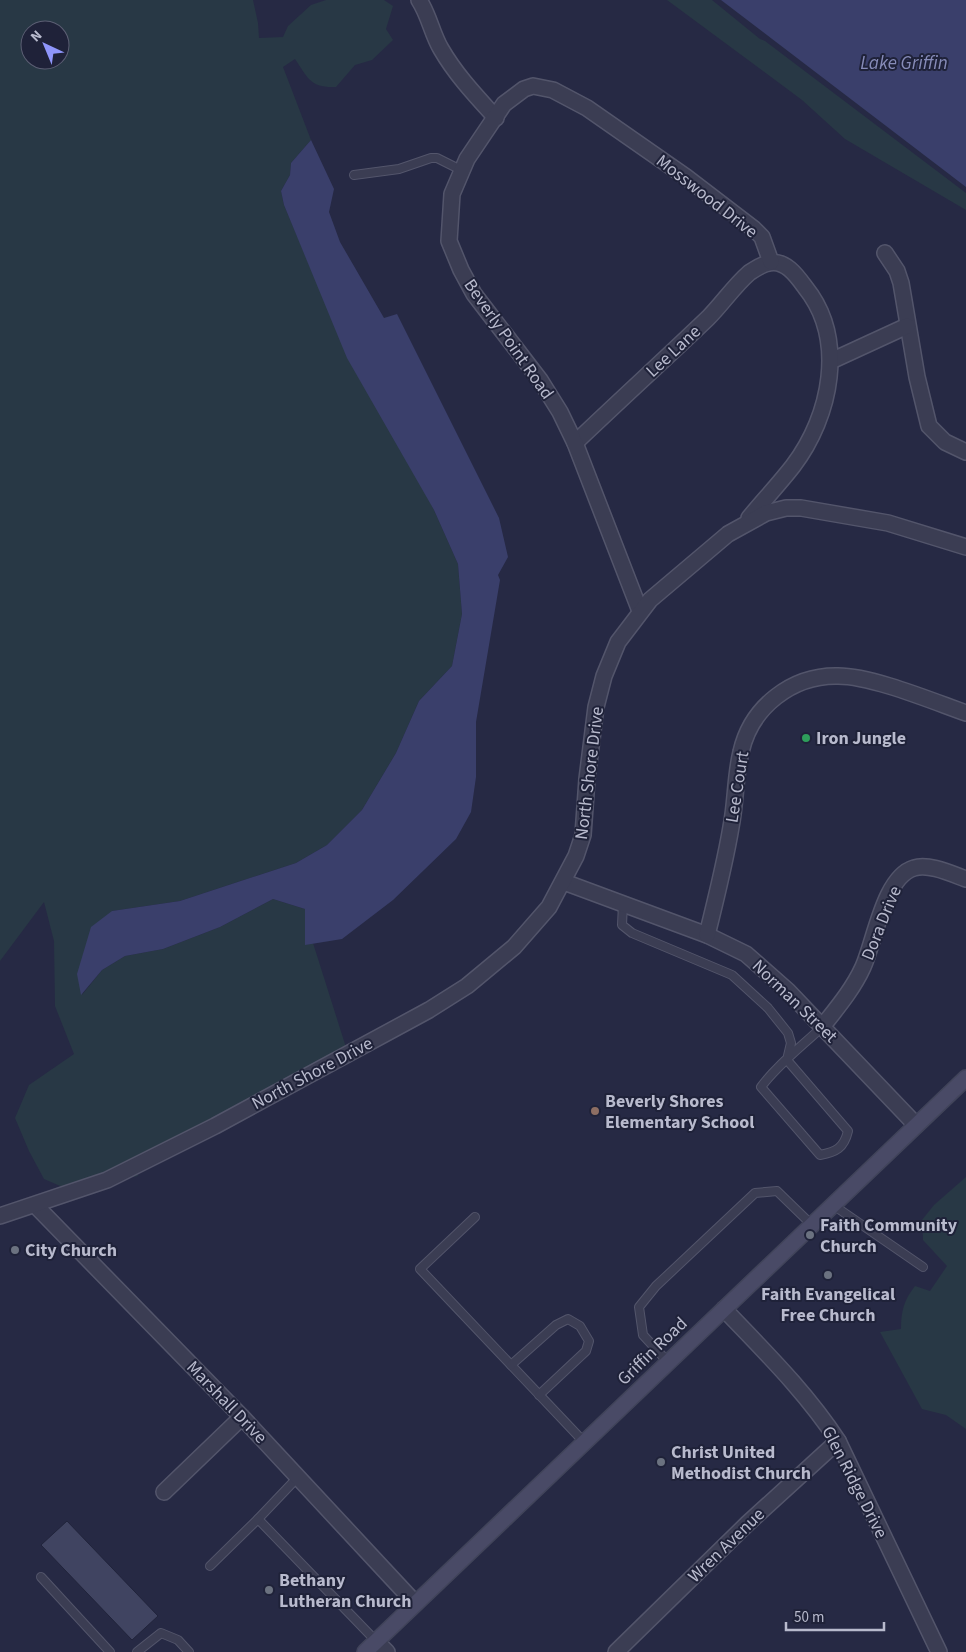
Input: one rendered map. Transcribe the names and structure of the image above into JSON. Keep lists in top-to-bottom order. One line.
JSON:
{"streets":{"street":["Mosswood Drive","Beverly Point Road","Lee Lane","North Shore Drive","Lee Court","Dora Drive","Norman Street","Griffin Road","Marshall Drive","Glen Ridge Drive","Wren Avenue"]},"crossings":[["Mosswood Drive","Beverly Point Road"],["Mosswood Drive","Lee Lane"],["Beverly Point Road","Lee Lane"],["Beverly Point Road","North Shore Drive"],["North Shore Drive","Norman Street"],["North Shore Drive","Marshall Drive"],["Lee Court","Norman Street"],["Dora Drive","Norman Street"],["Norman Street","Griffin Road"],["Griffin Road","Marshall Drive"],["Griffin Road","Glen Ridge Drive"],["Glen Ridge Drive","Wren Avenue"]],"water":["Lake Griffin"],"places":["Iron Jungle","Beverly Shores Elementary School","Faith Community Church","City Church","Faith Evangelical Free Church","Christ United Methodist Church","Bethany Lutheran Church"],"scale_bar":"50 m","north":"top left"}
